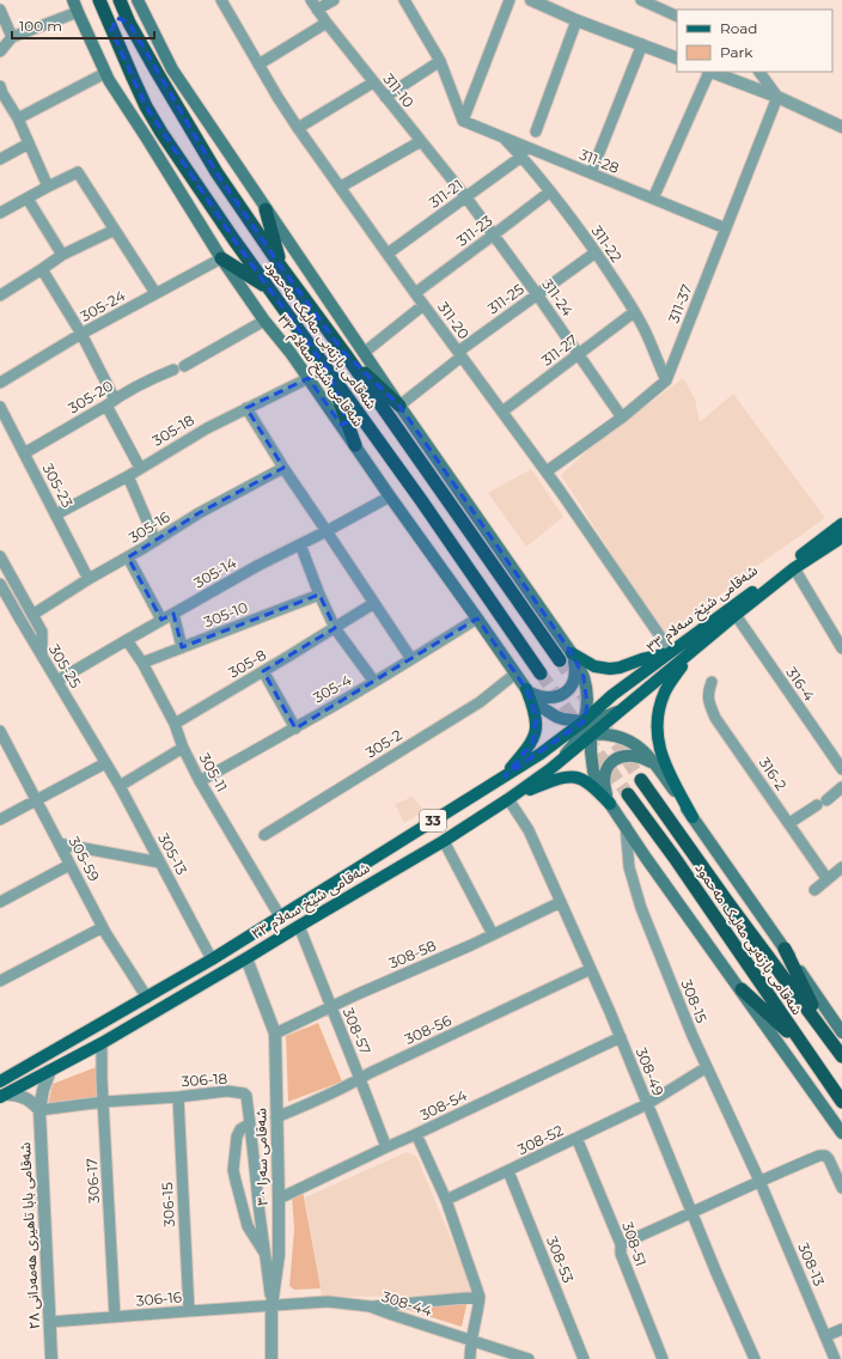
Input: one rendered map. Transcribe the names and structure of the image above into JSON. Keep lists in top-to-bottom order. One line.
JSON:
{"streets":{"highway":["شەقامی بازنەیی مەلیک مەحمود"],"main road":["شەقامی شێخ سەلام ٣٣","33"],"street":["311-10","311-28","311-21","311-23","311-22","311-24","311-25","311-37","305-24","311-20","311-27","305-20","305-18","305-23","305-16","305-14","305-10","305-8","305-25","316-4","305-4","305-2","305-11","316-2","305-13","305-59","308-58","308-15","308-56","308-57","308-49","306-18","308-54","308-52","شەقامی سەرا ٣٠","306-17","306-15","شەقامی بابا تاهیری هەمەدانی ٢٨","308-51","308-53","308-13","306-16","308-44"]},"crossings":[["311-10","311-21"],["311-10","311-24"],["311-28","311-21"],["311-28","311-22"],["311-28","311-37"],["311-21","311-22"],["311-21","311-24"],["311-21","311-20"],["311-23","311-22"],["311-23","311-24"],["311-23","311-20"],["311-22","311-25"],["311-22","311-37"],["311-22","311-27"],["311-24","311-25"],["311-24","311-37"],["311-24","311-27"],["311-25","311-20"],["311-37","311-20"],["305-24","شەقامی شێخ سەلام ٣٣"],["311-20","311-27"],["311-20","شەقامی شێخ سەلام ٣٣"],["شەقامی شێخ سەلام ٣٣","305-18"],["شەقامی شێخ سەلام ٣٣","305-14"],["شەقامی شێخ سەلام ٣٣","316-4"],["شەقامی شێخ سەلام ٣٣","305-4"],["شەقامی شێخ سەلام ٣٣","305-2"],["شەقامی شێخ سەلام ٣٣","305-11"],["شەقامی شێخ سەلام ٣٣","305-13"],["شەقامی شێخ سەلام ٣٣","305-59"],["شەقامی شێخ سەلام ٣٣","308-57"],["شەقامی شێخ سەلام ٣٣","308-49"],["شەقامی شێخ سەلام ٣٣","شەقامی سەرا ٣٠"],["شەقامی شێخ سەلام ٣٣","306-17"],["شەقامی شێخ سەلام ٣٣","شەقامی بابا تاهیری هەمەدانی ٢٨"],["305-20","305-23"],["305-18","305-23"],["305-23","305-16"],["305-14","305-25"],["305-14","305-11"],["305-10","305-11"],["305-8","305-11"],["305-25","305-13"],["305-4","305-11"],["308-58","308-57"],["308-58","308-49"],["308-58","شەقامی سەرا ٣٠"],["308-15","308-52"],["308-15","308-13"],["308-56","308-57"],["308-56","308-49"],["308-56","شەقامی سەرا ٣٠"],["308-57","308-54"],["308-49","308-54"],["308-49","308-52"],["306-18","شەقامی سەرا ٣٠"],["306-18","306-17"],["306-18","306-15"],["306-18","شەقامی بابا تاهیری هەمەدانی ٢٨"],["306-18","306-16"],["306-18","308-44"],["308-54","شەقامی سەرا ٣٠"],["308-52","308-51"],["308-52","308-53"],["شەقامی سەرا ٣٠","306-16"],["شەقامی سەرا ٣٠","308-44"],["306-17","306-16"],["306-15","306-16"],["شەقامی بابا تاهیری هەمەدانی ٢٨","306-16"],["306-16","308-44"]],"legend":["Road","Park"],"scale_bar":"100 m"}
